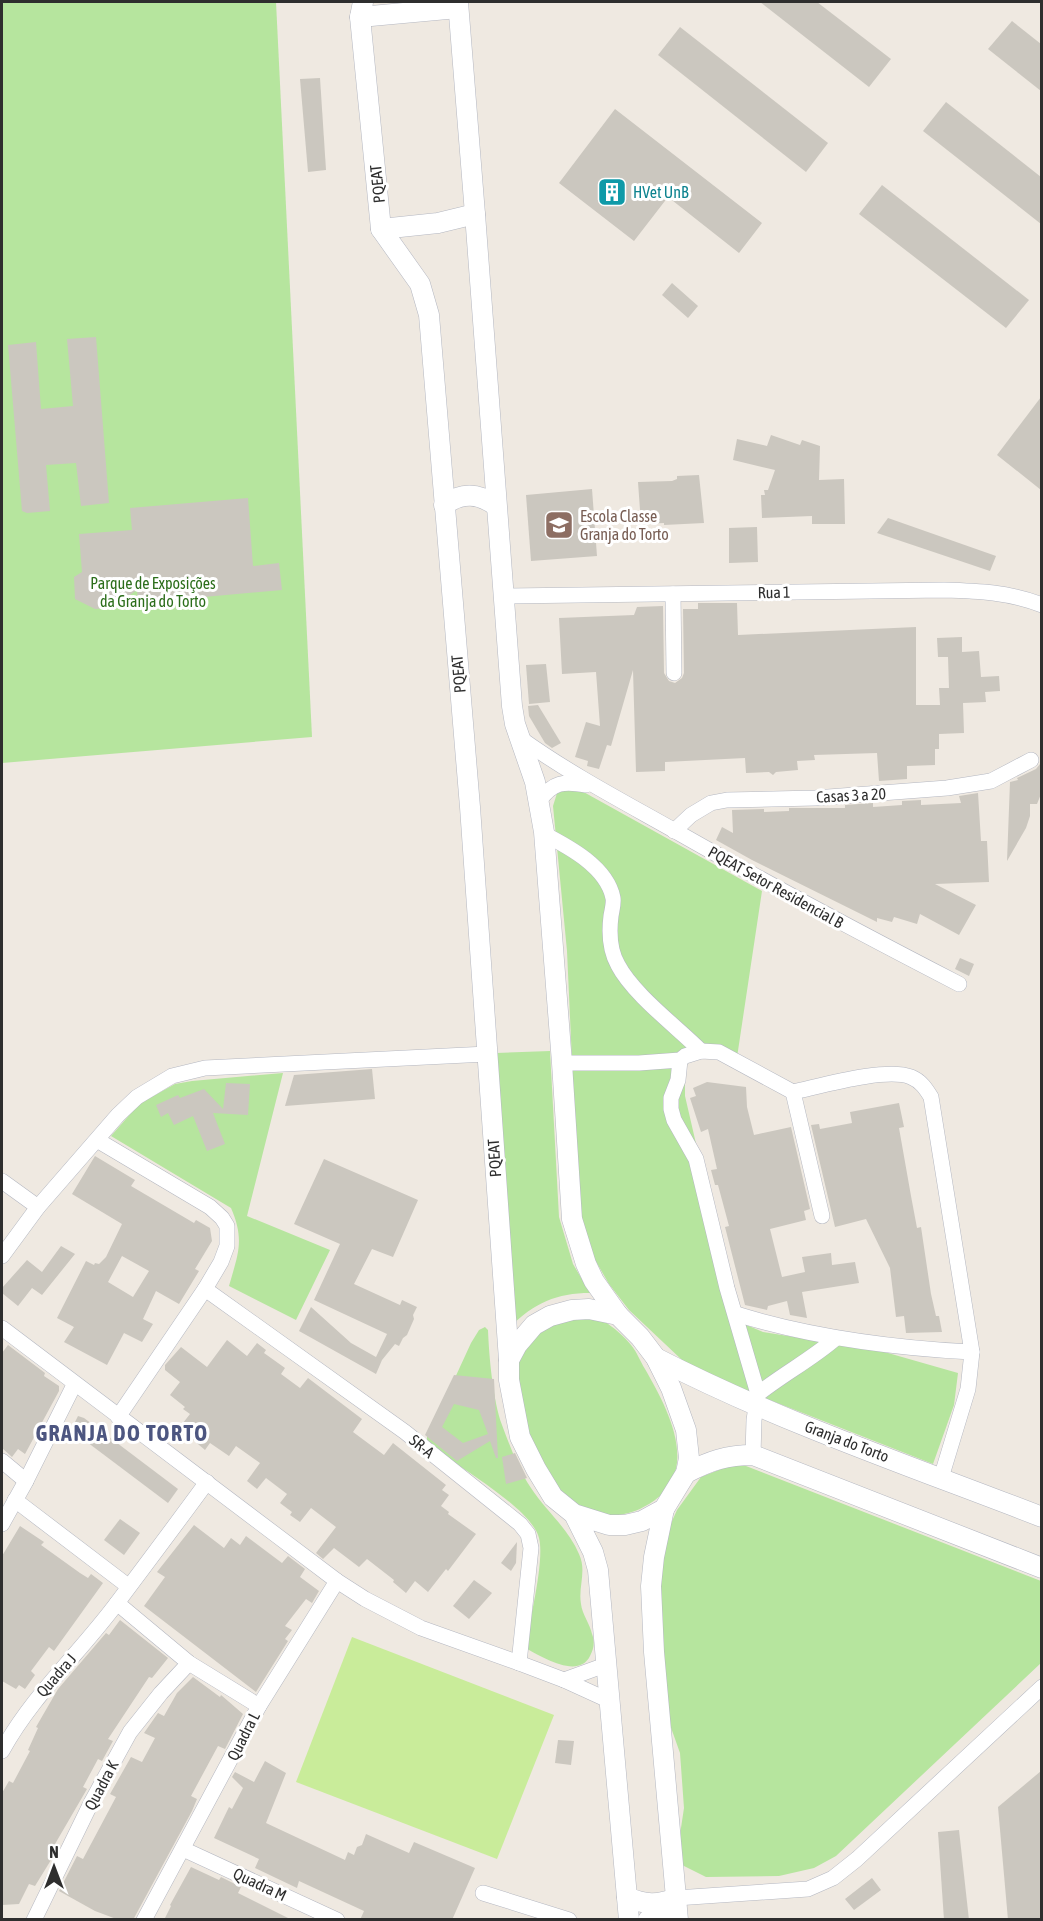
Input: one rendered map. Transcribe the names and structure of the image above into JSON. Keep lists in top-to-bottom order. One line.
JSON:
{"streets":{"street":["PQEAT","Rua 1","Casas 3 a 20","PQEAT Setor Residencial B","Granja do Torto","SR-A","Quadra J","Quadra L","Quadra K","Quadra M"]},"crossings":[["PQEAT","Granja do Torto"],["Casas 3 a 20","PQEAT Setor Residencial B"],["Quadra J","Quadra L"],["Quadra L","Quadra K"],["Quadra L","Quadra M"]],"districts":["GRANJA DO TORTO"],"parks":["Parque de Exposições da Granja do Torto"],"places":{"building":["HVet UnB"],"school or university":["Escola Classe Granja do Torto"]},"north":"top"}
